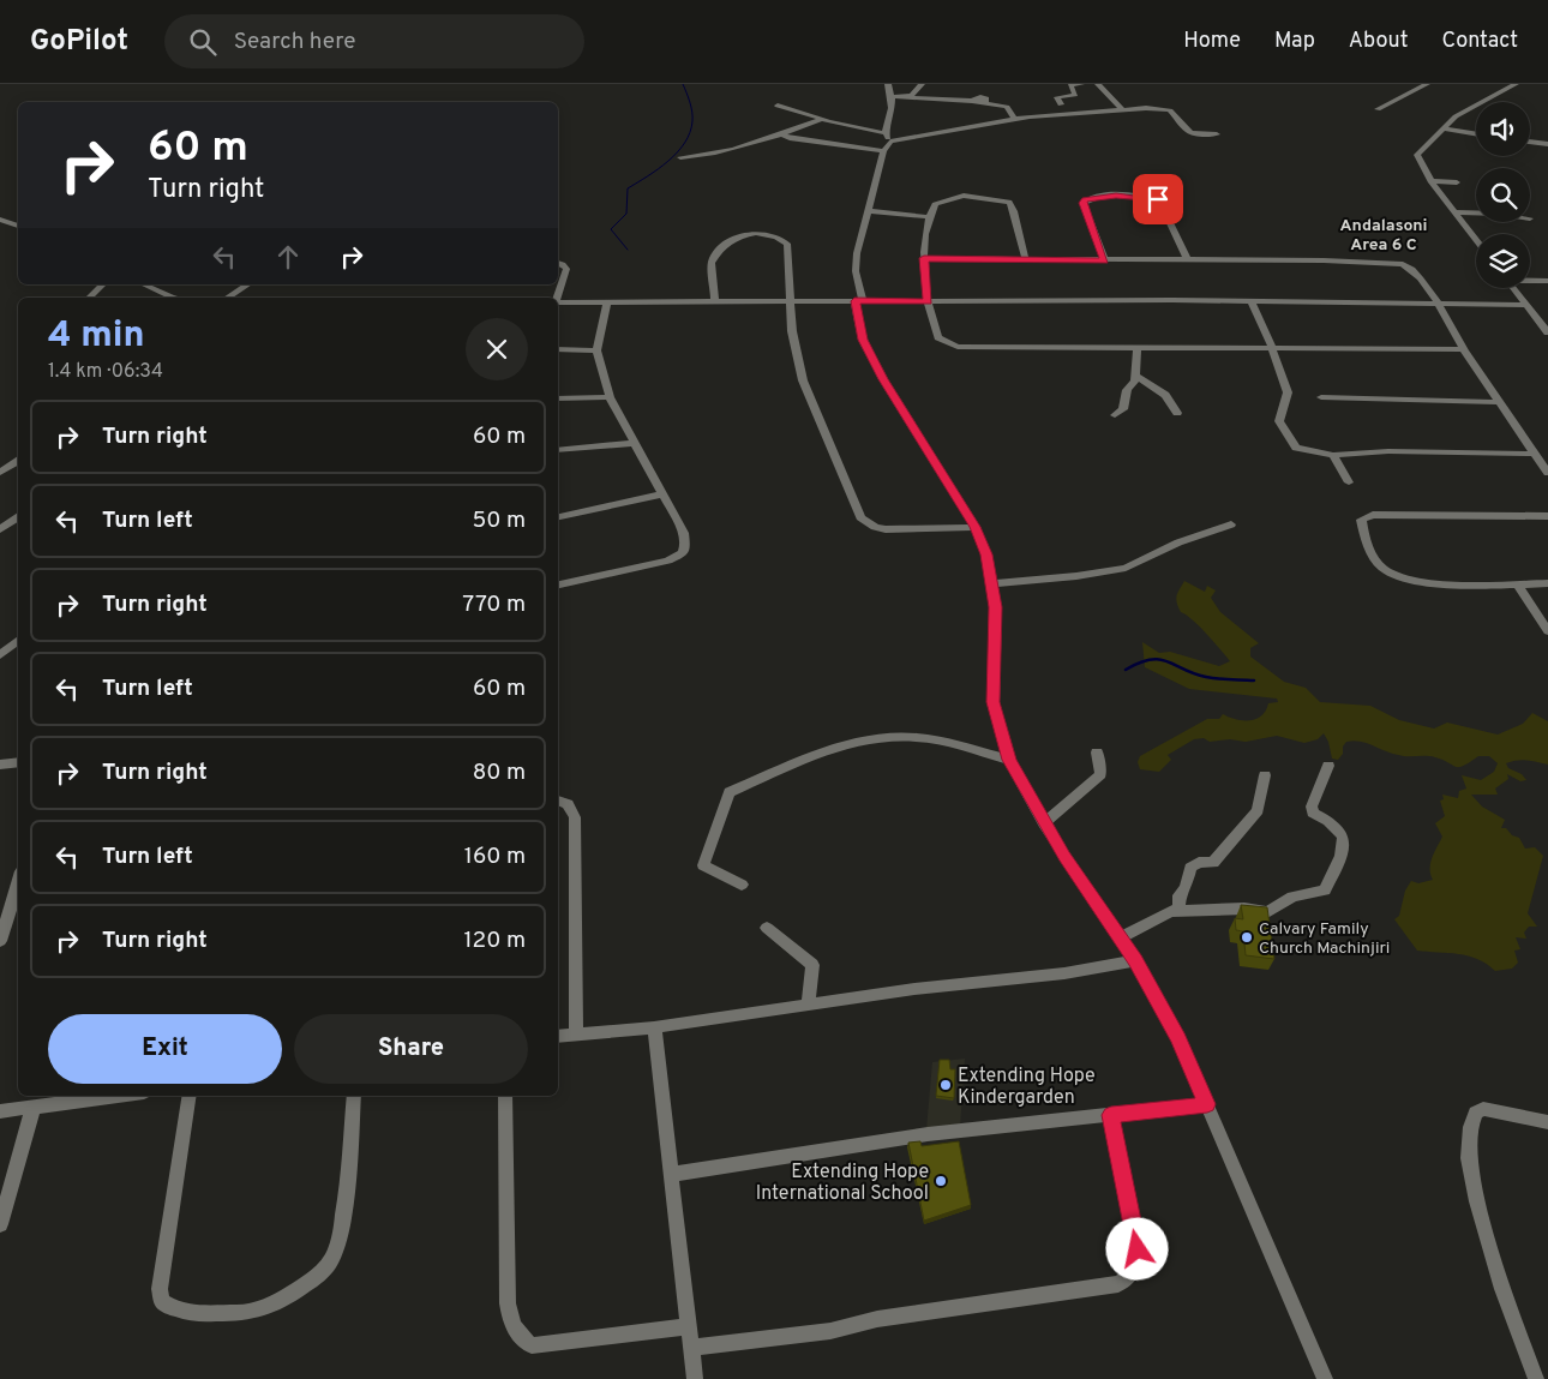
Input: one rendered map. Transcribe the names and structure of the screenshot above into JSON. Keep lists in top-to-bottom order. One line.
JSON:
{"districts":["Andalasoni Area 6 C"],"places":["Calvary Family Church Machinjiri","Extending Hope Kindergarden","Extending Hope International School"],"page":{"header":"GoPilot","search":"Search here","nav":["Home","Map","About","Contact"],"turn":["60 m","Turn right"],"heading":["4 min","1.4 km · 06:34"],"list":[{"name":"Turn right","value":"60 m"},{"name":"Turn left","value":"50 m"},{"name":"Turn right","value":"770 m"},{"name":"Turn left","value":"60 m"},{"name":"Turn right","value":"80 m"},{"name":"Turn left","value":"160 m"},{"name":"Turn right","value":"120 m"}],"buttons":["Exit","Share"]}}
